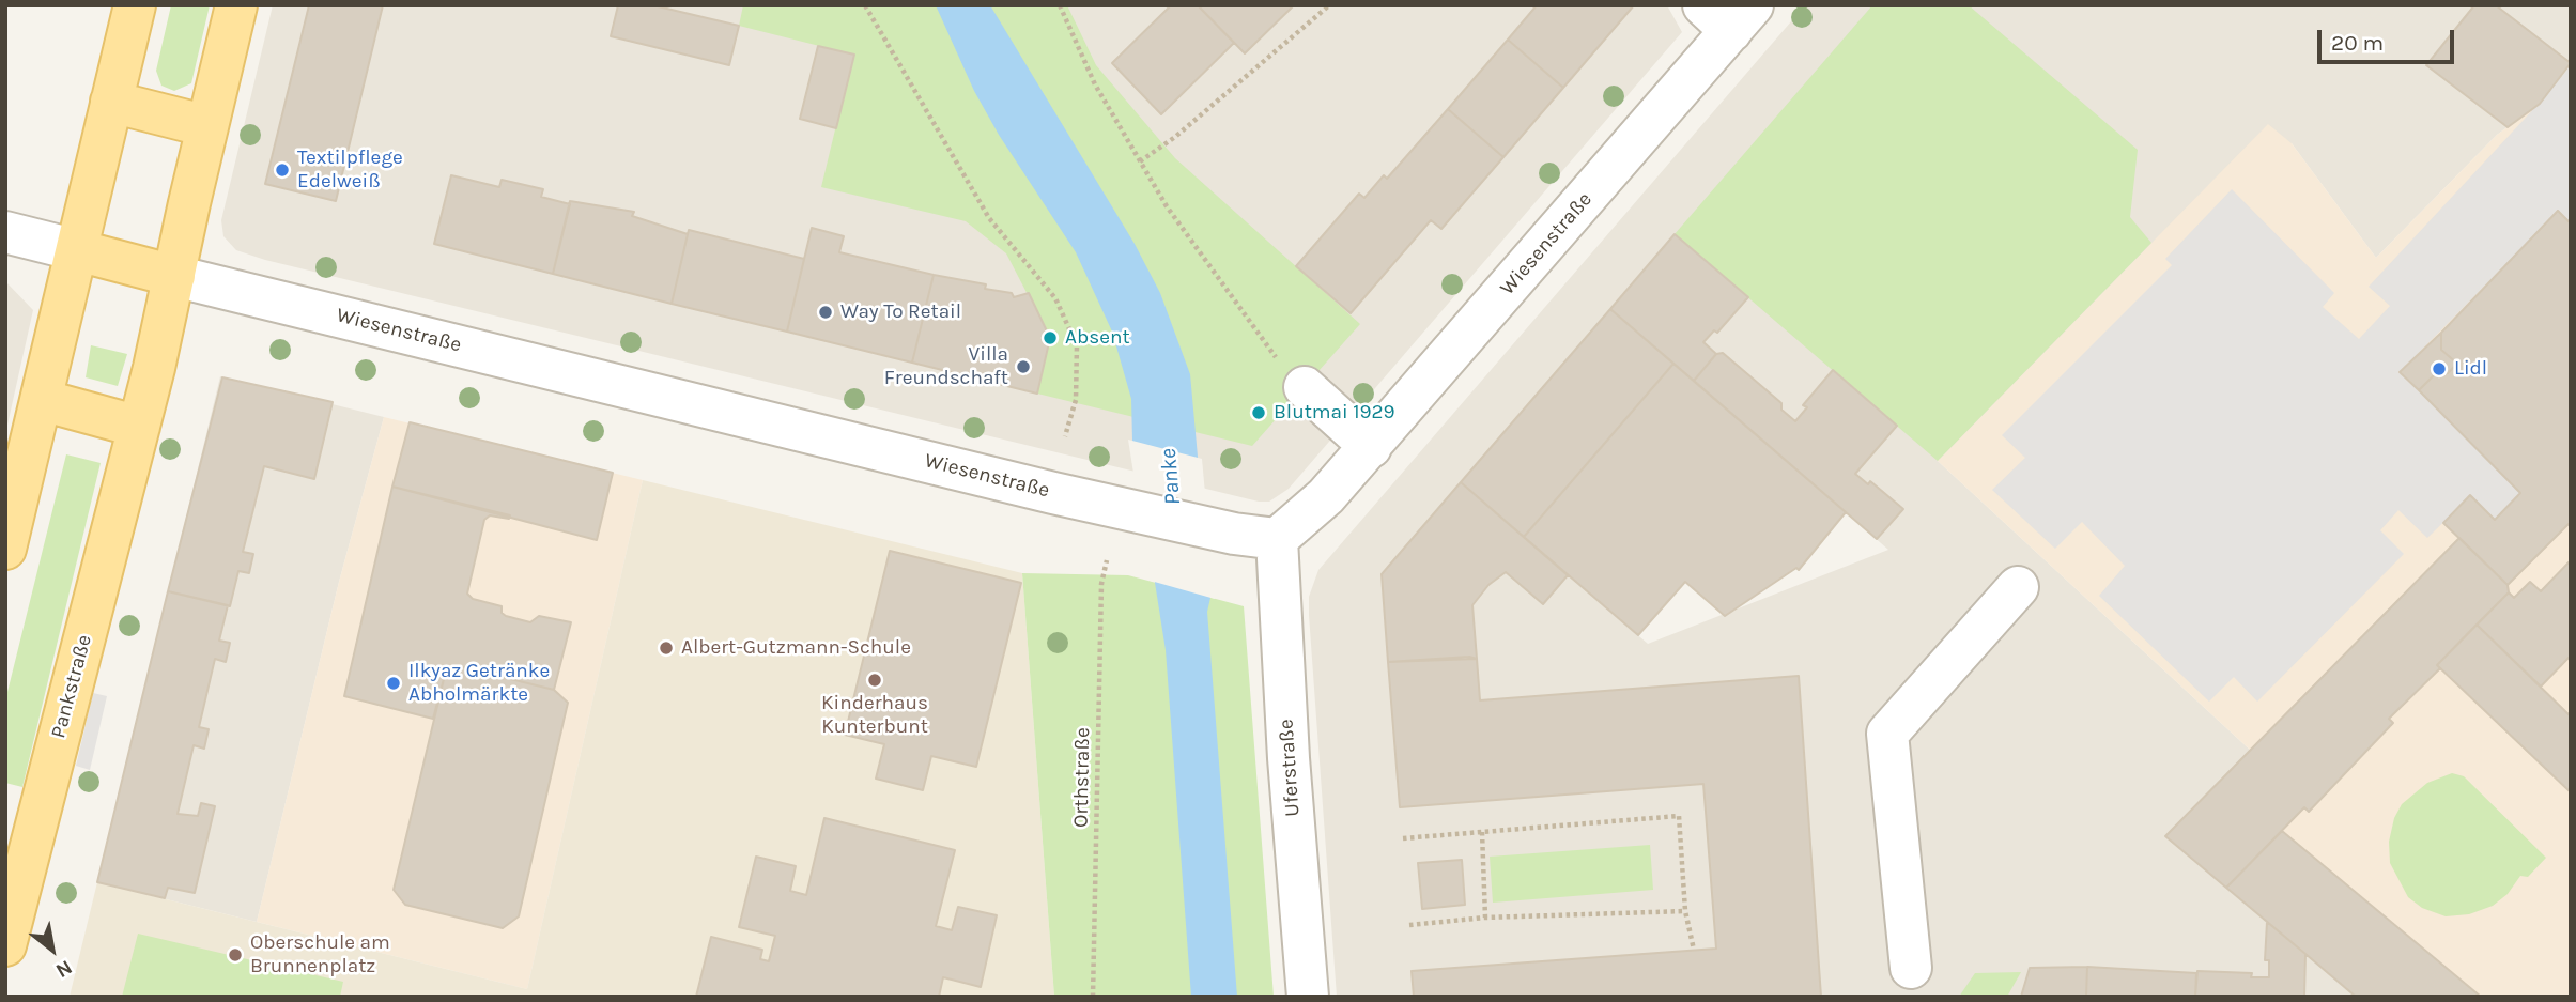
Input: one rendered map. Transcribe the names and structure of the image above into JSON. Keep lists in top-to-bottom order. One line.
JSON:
{"streets":{"main road":["Wiesenstraße","Pankstraße"],"street":["Uferstraße"],"path":["Orthstraße"]},"crossings":[["Wiesenstraße","Pankstraße"],["Wiesenstraße","Uferstraße"]],"water":["Panke"],"places":["Textilpflege Edelweiß","Way To Retail","Absent","Villa Freundschaft","Lidl","Blutmai 1929","Albert-Gutzmann-Schule","Kinderhaus Kunterbunt","Ilkyaz Getränke Abholmärkte","Oberschule am Brunnenplatz"],"scale_bar":"20 m","north":"bottom right"}
